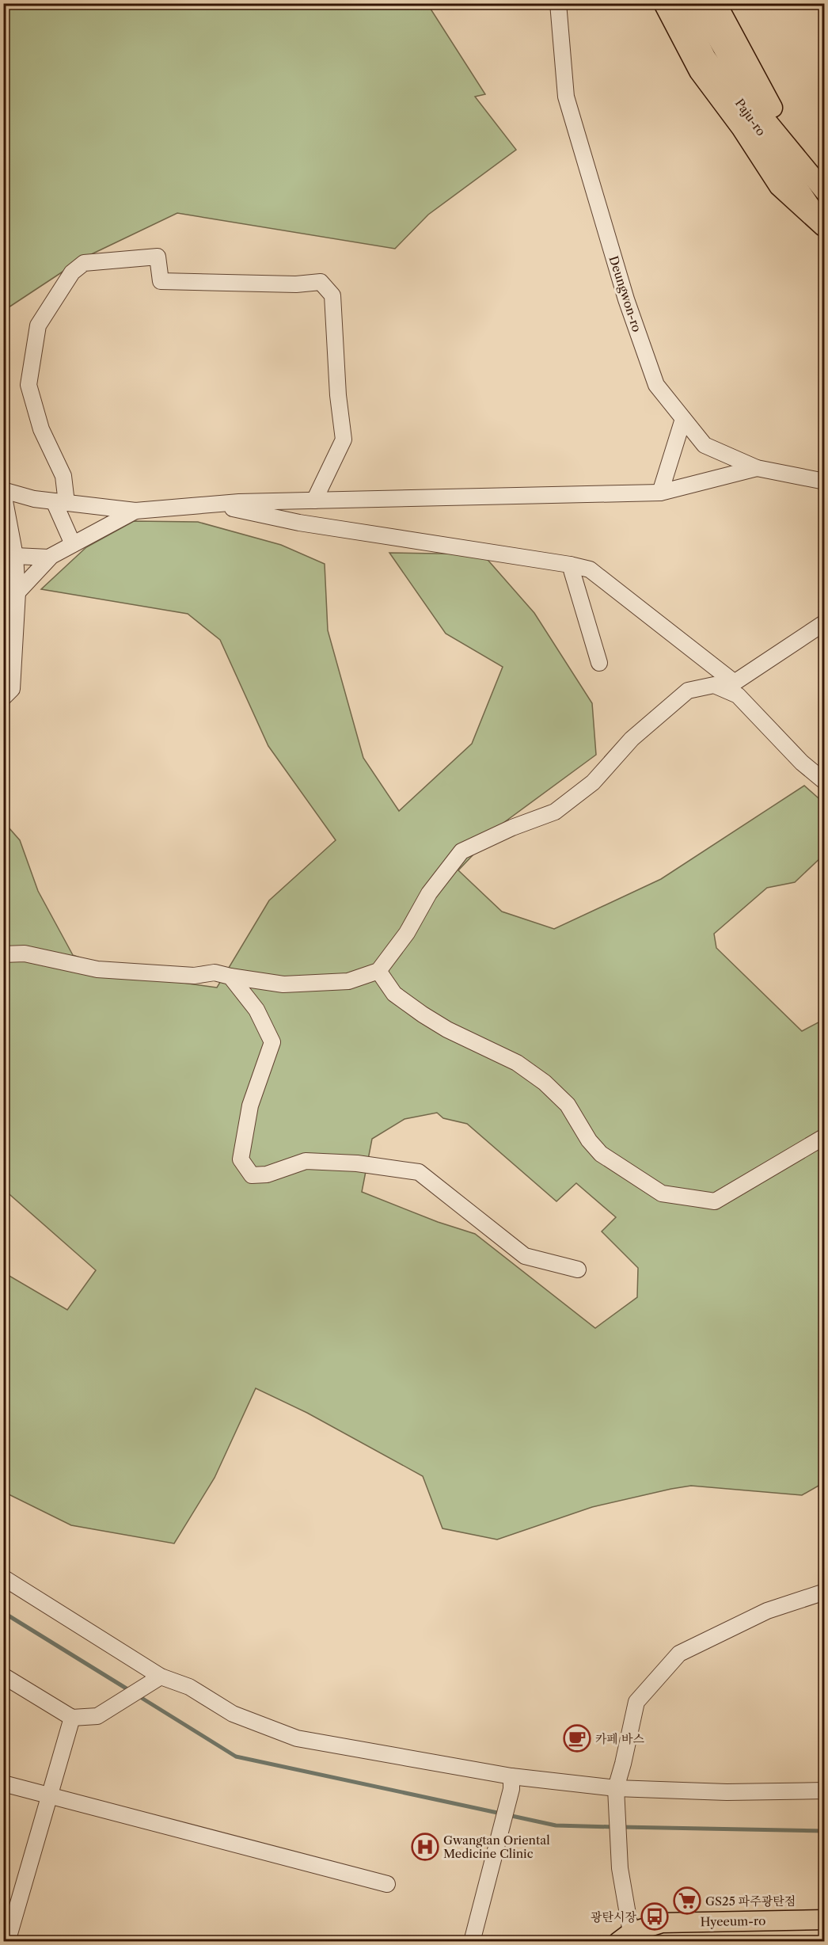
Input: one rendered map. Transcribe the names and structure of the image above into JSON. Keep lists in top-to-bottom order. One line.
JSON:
{"streets":{"main road":["Paju-ro","Hyeeum-ro"],"street":["Deungwon-ro"]},"places":{"cafe":["카페 바스"],"hospital":["Gwangtan Oriental Medicine Clinic"],"supermarket":["GS25 파주광탄점"],"bus stop":["광탄시장"]}}
